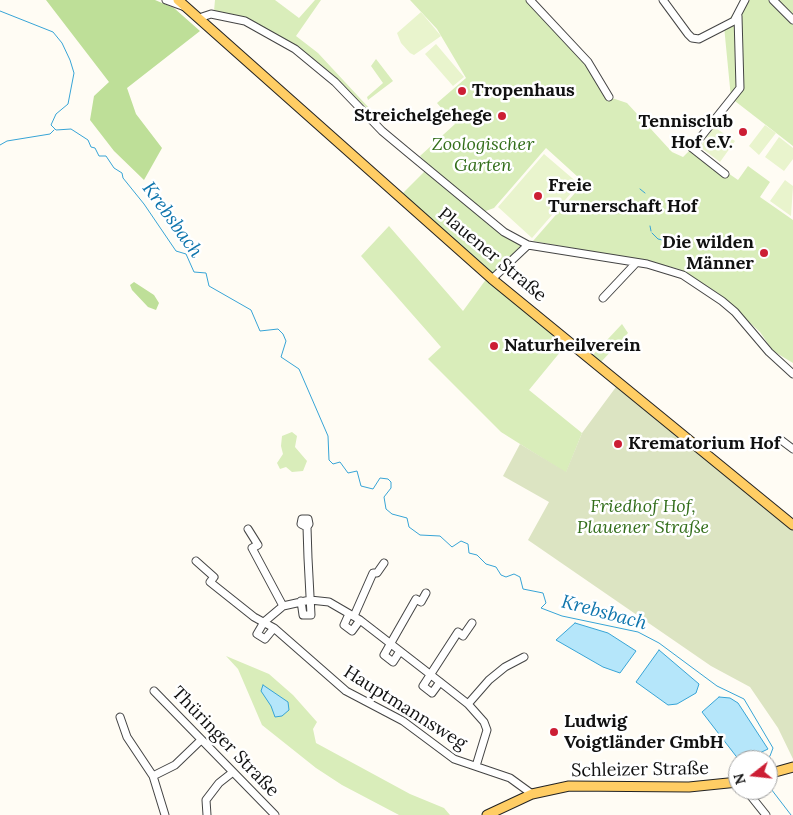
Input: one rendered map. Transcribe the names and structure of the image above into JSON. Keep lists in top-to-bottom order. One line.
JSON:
{"streets":{"main road":["Plauener Straße","Schleizer Straße"],"street":["Hauptmannsweg","Thüringer Straße"]},"crossings":[["Hauptmannsweg","Schleizer Straße"]],"water":["Krebsbach"],"parks":["Zoologischer Garten","Friedhof Hof, Plauener Straße"],"places":["Tropenhaus","Streichelgehege","Tennisclub Hof e.V.","Freie Turnerschaft Hof","Die wilden Männer","Naturheilverein","Krematorium Hof","Ludwig Voigtländer GmbH"],"north":"left"}
